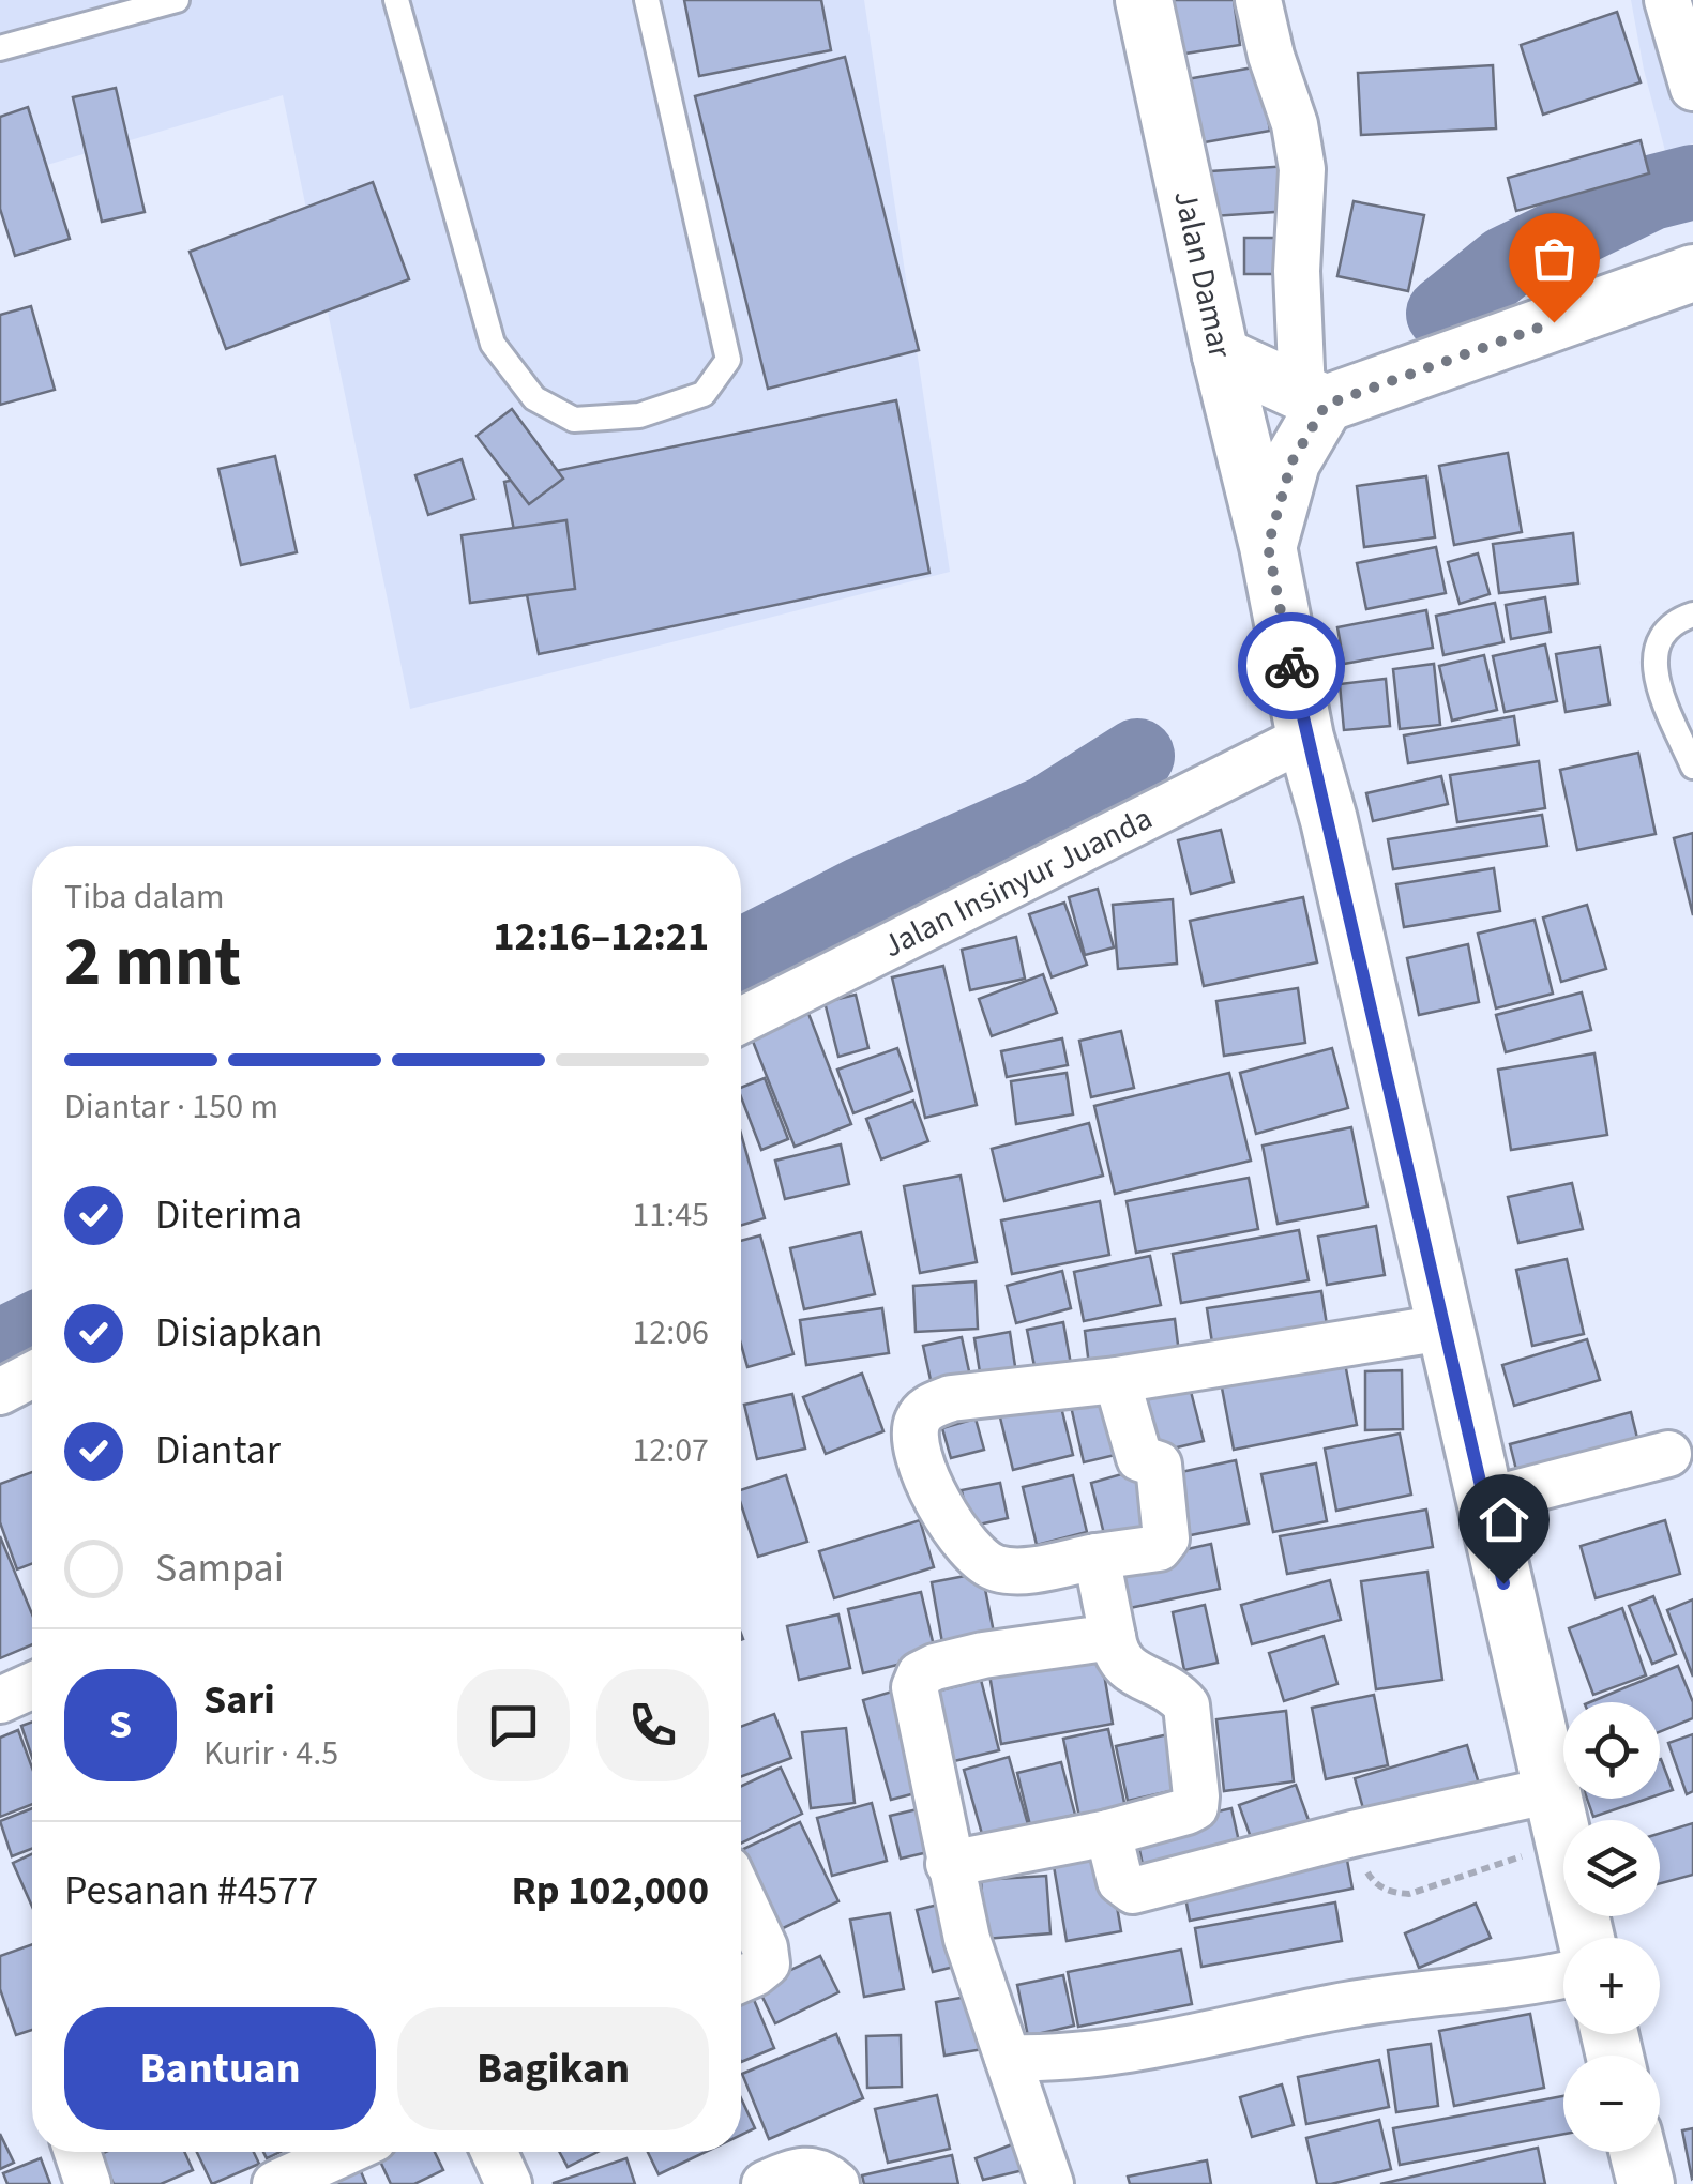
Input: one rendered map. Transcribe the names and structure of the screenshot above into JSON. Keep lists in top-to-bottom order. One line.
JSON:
{"streets":{"street":["Jalan Damar","Jalan Insinyur Juanda"]},"crossings":[["Jalan Damar","Jalan Insinyur Juanda"]],"page":{"heading":["2 mnt","Tiba dalam","12:16–12:21"],"panel":["Sari","Kurir · 4.5","Pesanan #4577","Rp 102,000"],"bar":"Diantar · 150 m","list":[["Diterima","11:45"],["Disiapkan","12:06"],["Diantar","12:07"],"Sampai"],"round":"S","map_buttons":["+","−"],"buttons":["Bantuan","Bagikan"]}}
